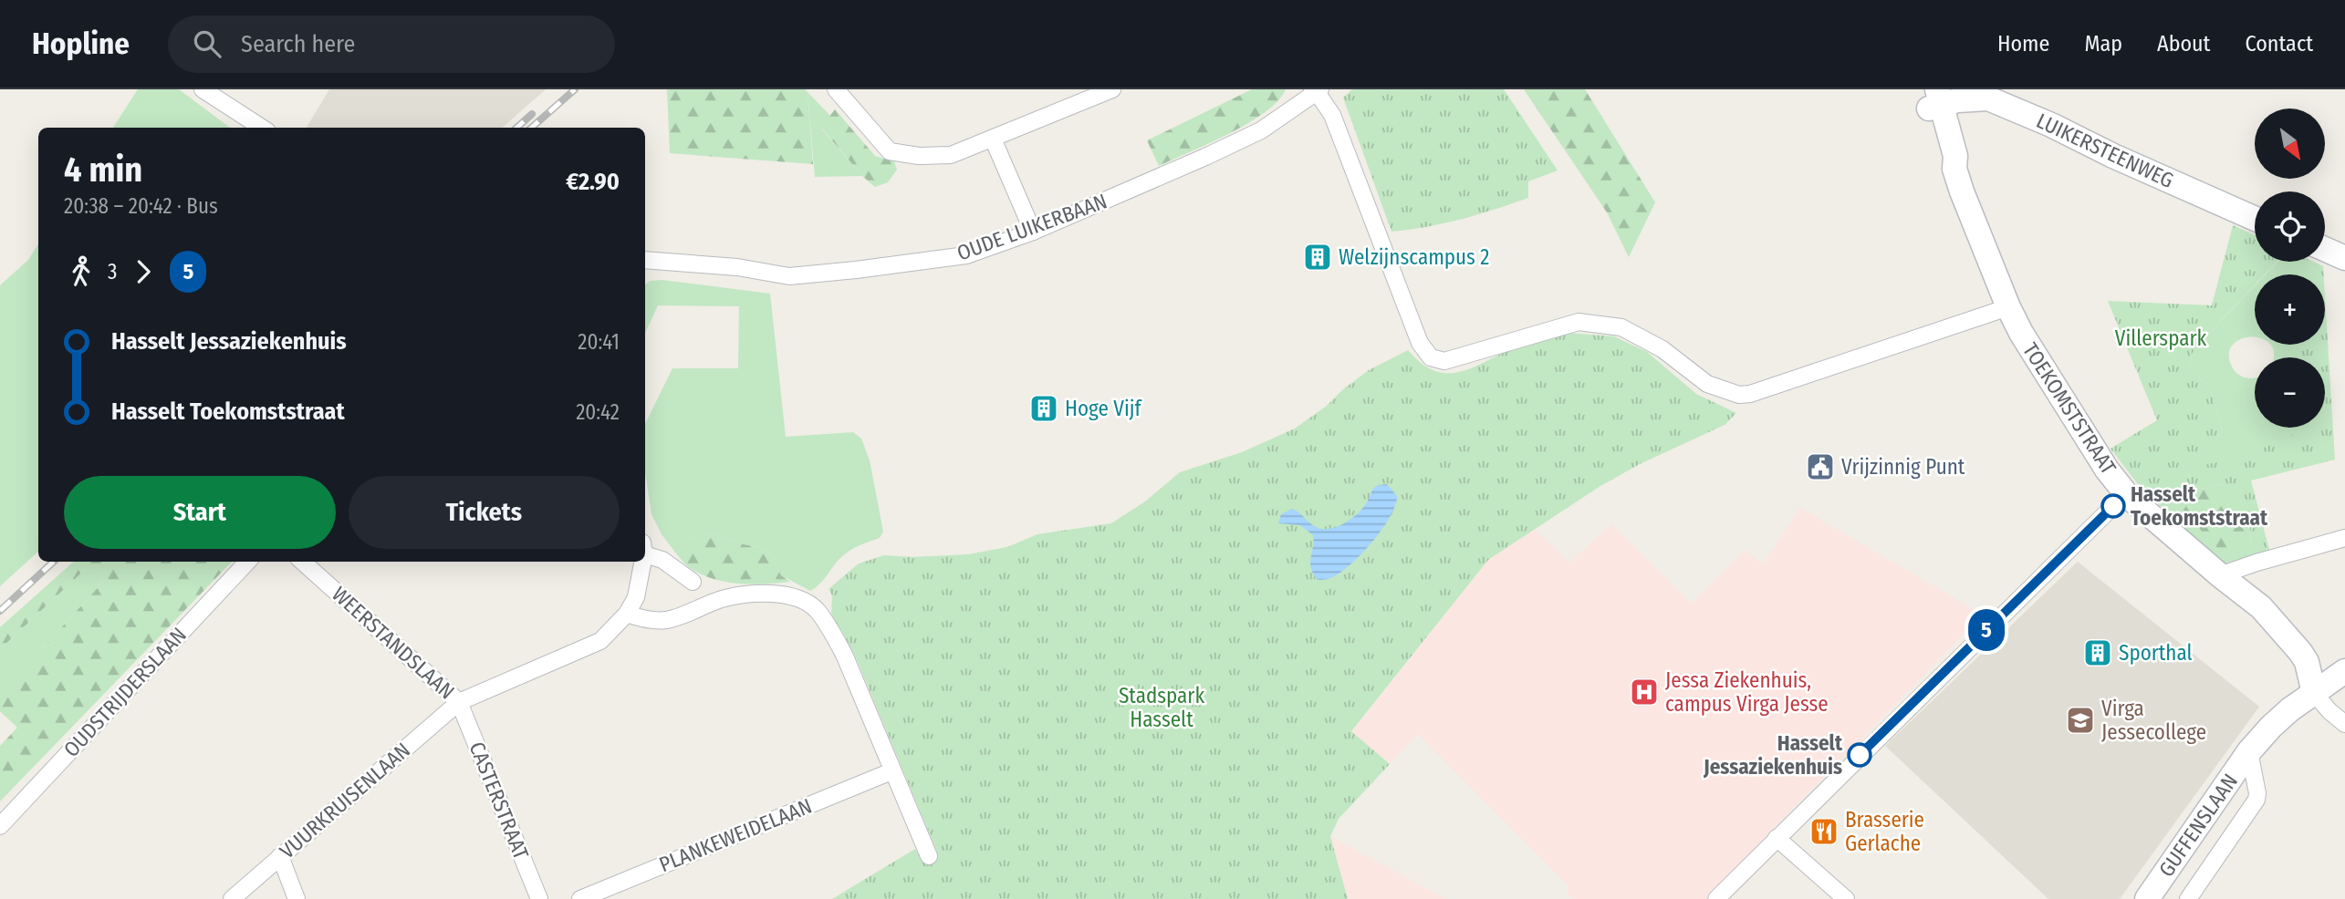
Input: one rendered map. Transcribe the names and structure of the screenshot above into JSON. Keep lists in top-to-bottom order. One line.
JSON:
{"streets":{"main road":["LUIKERSTEENWEG","TOEKOMSTSTRAAT","GUFFENSLAAN"],"street":["OUDE LUIKERBAAN","WEERSTANDSLAAN","OUDSTRIJDERSLAAN","VUURKRUISENLAAN","CASTERSTRAAT","PLANKEWEIDELAAN"]},"crossings":[["LUIKERSTEENWEG","TOEKOMSTSTRAAT"],["TOEKOMSTSTRAAT","GUFFENSLAAN"],["WEERSTANDSLAAN","VUURKRUISENLAAN"],["WEERSTANDSLAAN","CASTERSTRAAT"],["VUURKRUISENLAAN","CASTERSTRAAT"]],"parks":["Villerspark","Stadspark Hasselt"],"places":{"building":["Welzijnscampus 2","Hoge Vijf","Sporthal"],"public building":["Vrijzinnig Punt"],"other":["Hasselt Toekomststraat","Hasselt Jessaziekenhuis"],"hospital":["Jessa Ziekenhuis, campus Virga Jesse"],"school or university":["Virga Jessecollege"],"restaurant":["Brasserie Gerlache"]},"lines":["bus line 5"],"north":"bottom right","page":{"header":"Hopline","search":"Search here","nav":["Home","Map","About","Contact"],"on_map":"5","map_buttons":["+","−"],"heading":["4 min","20:38 – 20:42 · Bus","€2.90"],"legs":["3","5"],"list":[{"name":"Hasselt Jessaziekenhuis","value":"20:41"},{"name":"Hasselt Toekomststraat","value":"20:42"}],"buttons":["Start","Tickets"]}}
